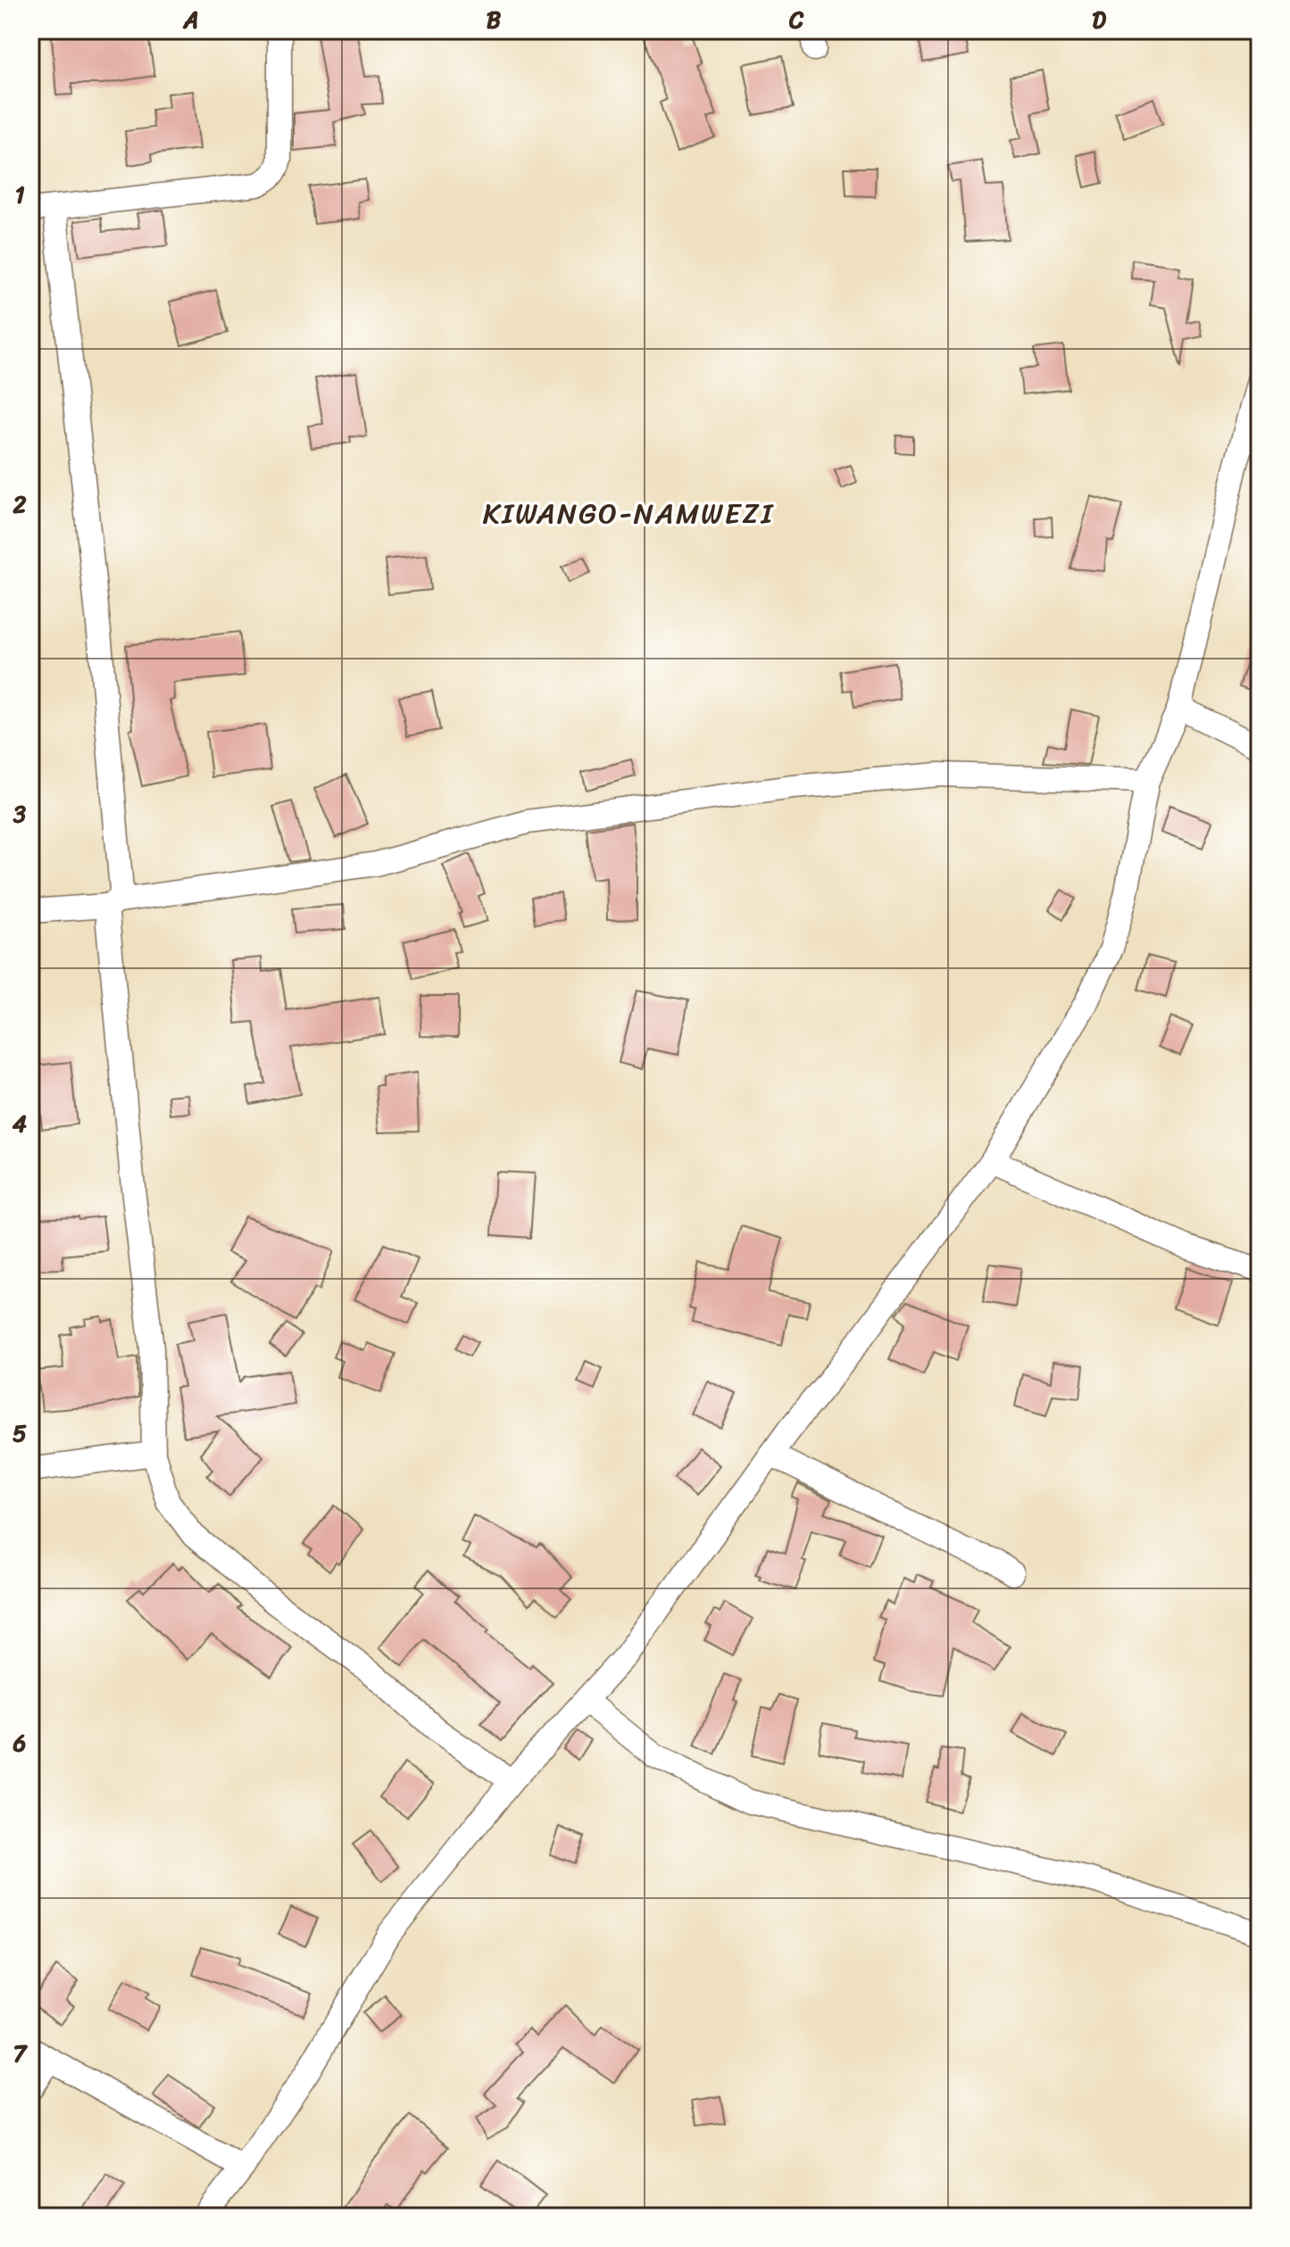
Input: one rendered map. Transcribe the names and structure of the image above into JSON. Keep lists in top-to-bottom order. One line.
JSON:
{"districts":["KIWANGO-NAMWEZI"],"grid":{"columns":["A","B","C","D"],"rows":["1","2","3","4","5","6","7"]}}
